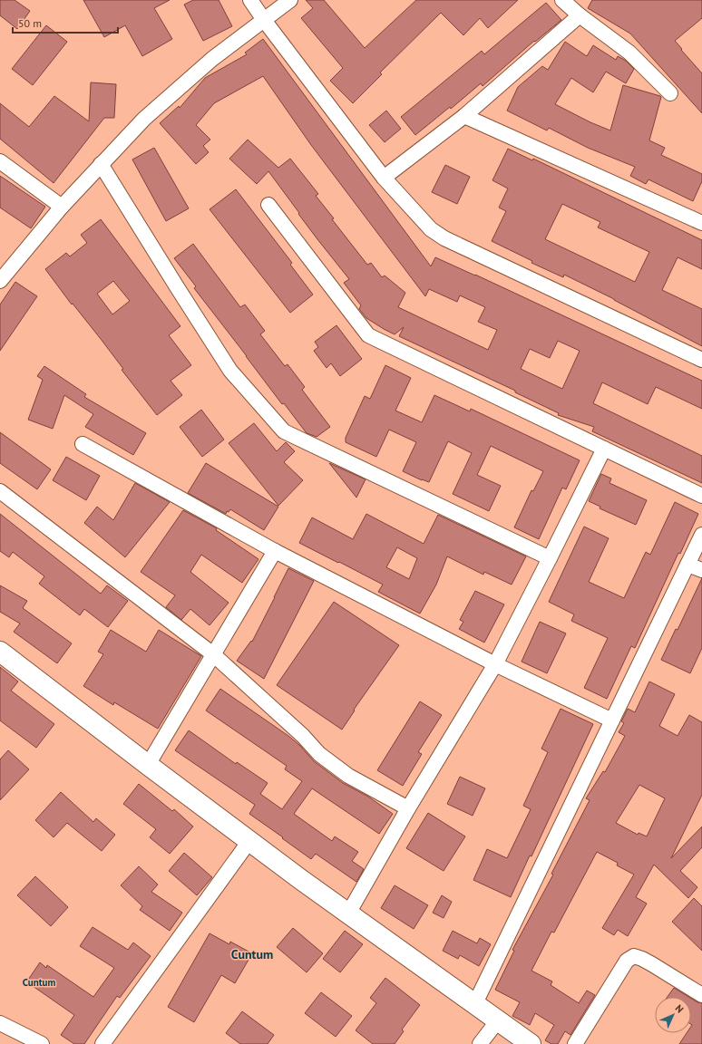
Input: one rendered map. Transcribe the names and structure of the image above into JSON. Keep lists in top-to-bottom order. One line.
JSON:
{"districts":["Cuntum","Cuntum"],"scale_bar":"50 m","north":"top right"}
